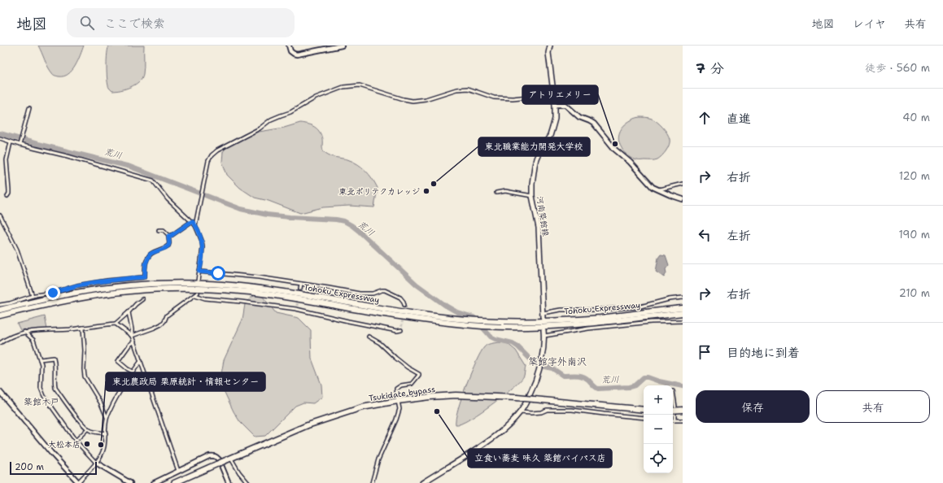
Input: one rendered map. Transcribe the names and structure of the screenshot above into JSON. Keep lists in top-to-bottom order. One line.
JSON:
{"streets":{"highway":["Tohoku Expressway","Tsukidate bypass"],"main road":["河南築館線"]},"districts":["築館字外南沢","築館木戸"],"water":["荒川"],"places":["アトリエメリー","東北職業能力開発大学校","東北ポリテクカレッジ","立食い蕎麦 味久 築館バイパス店","大松本店","東北農政局 栗原統計・情報センター"],"scale_bar":"200 m","page":{"header":"地図","search":"ここで検索","nav":["地図","レイヤ","共有"],"heading":["7 分","徒歩 · 560 m"],"list":[["直進","40 m"],["右折","120 m"],["左折","190 m"],["右折","210 m"],"目的地に到着"],"buttons":["保存","共有"],"map_buttons":["+","−"],"scale":"200 m"}}
